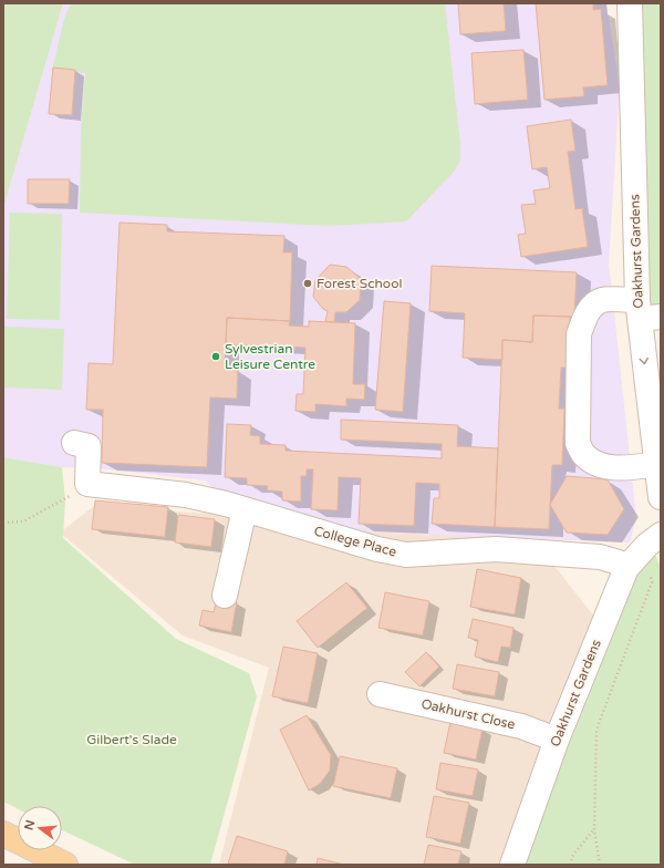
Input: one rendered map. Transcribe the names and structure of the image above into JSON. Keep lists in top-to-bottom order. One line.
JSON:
{"streets":{"street":["Oakhurst Gardens","College Place","Oakhurst Close"]},"crossings":[["Oakhurst Gardens","College Place"],["Oakhurst Gardens","Oakhurst Close"]],"parks":["Gilbert's Slade"],"places":["Forest School","Sylvestrian Leisure Centre"],"north":"left"}
